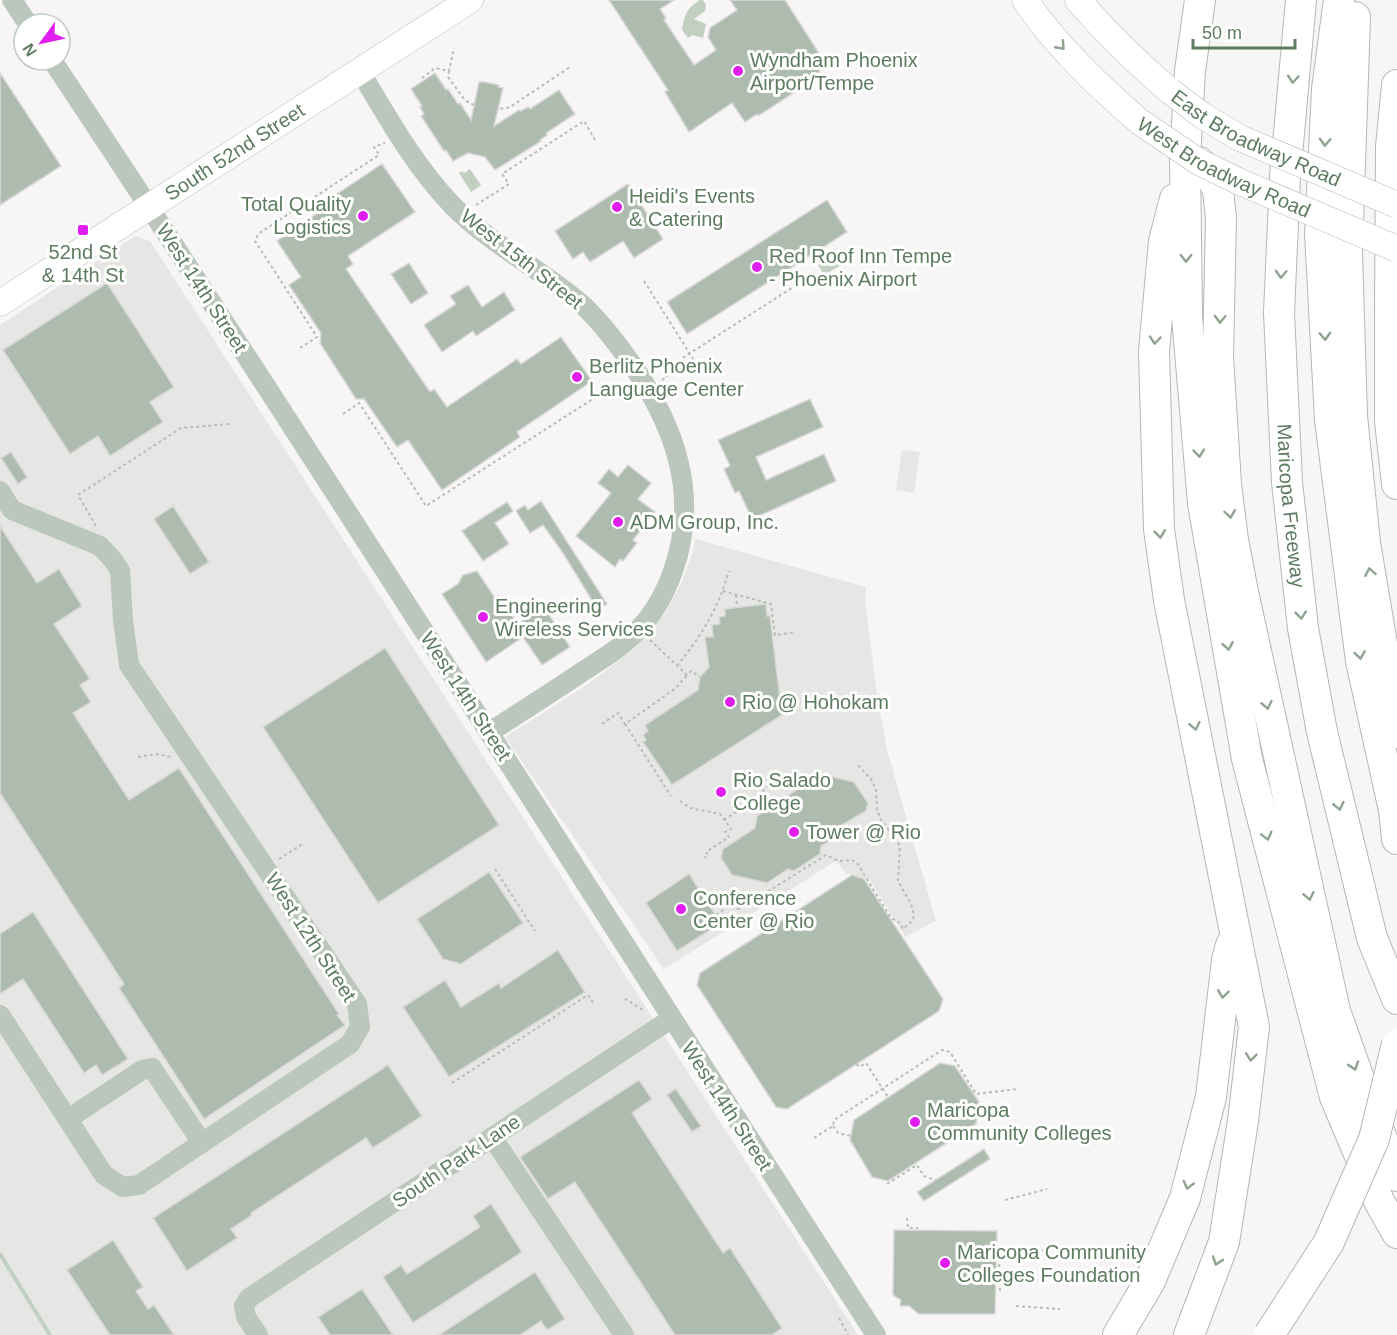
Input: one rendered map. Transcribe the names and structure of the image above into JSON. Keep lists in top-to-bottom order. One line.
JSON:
{"streets":{"highway":["Maricopa Freeway"],"main road":["East Broadway Road","South 52nd Street","West Broadway Road"],"street":["West 15th Street","West 14th Street","West 12th Street","South Park Lane"]},"crossings":[["South 52nd Street","West 15th Street"],["South 52nd Street","West 14th Street"],["West 15th Street","West 14th Street"],["West 14th Street","South Park Lane"]],"one_way":["West Broadway Road"],"places":{"other":["Wyndham Phoenix Airport/Tempe","Heidi's Events & Catering","Total Quality Logistics","Red Roof Inn Tempe - Phoenix Airport","Berlitz Phoenix Language Center","ADM Group, Inc.","Engineering Wireless Services","Rio @ Hohokam","Rio Salado College","Tower @ Rio","Conference Center @ Rio","Maricopa Community Colleges","Maricopa Community Colleges Foundation"],"transit":["52nd St & 14th St"]},"scale_bar":"50 m","north":"bottom left"}
